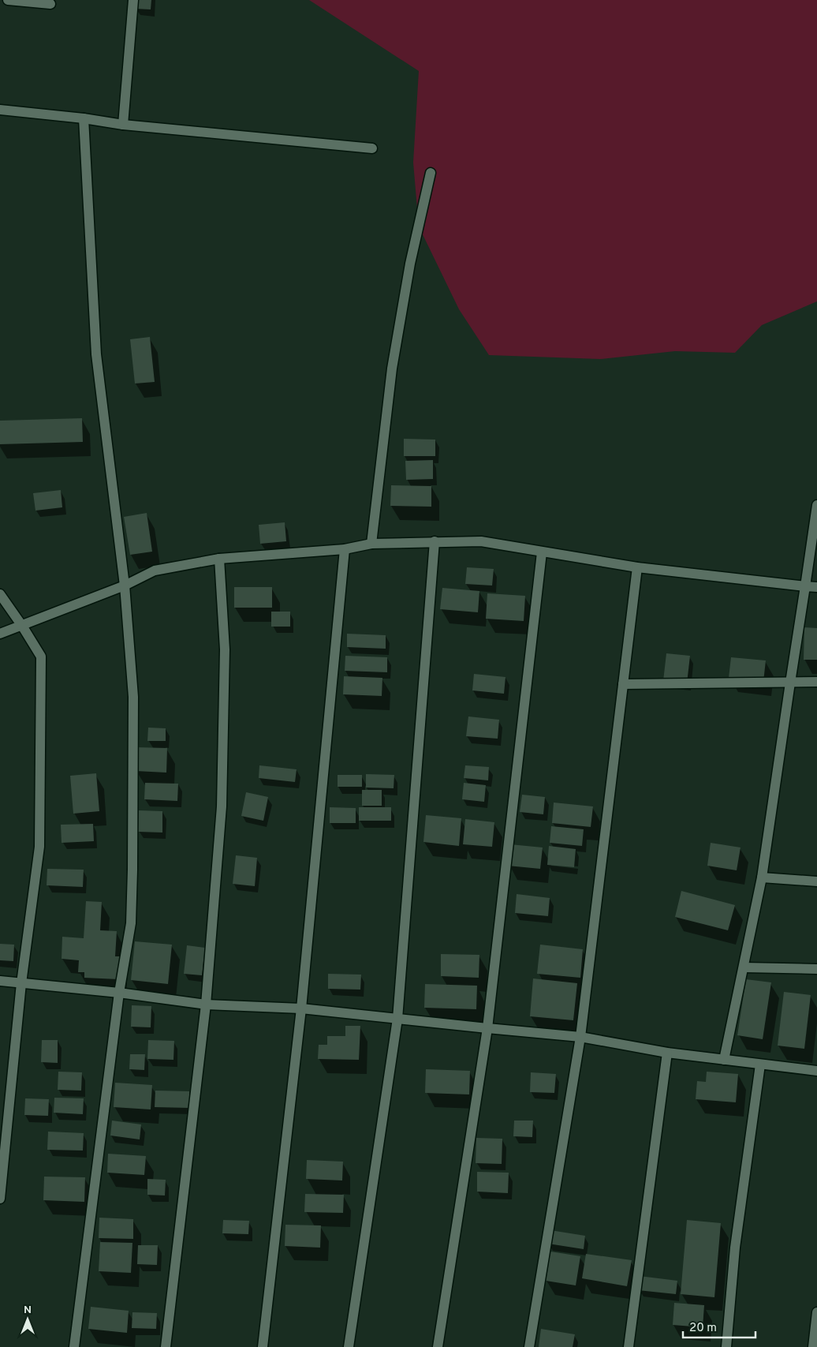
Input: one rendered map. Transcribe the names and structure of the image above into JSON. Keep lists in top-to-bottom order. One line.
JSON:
{"scale_bar":"20 m","north":"top"}
